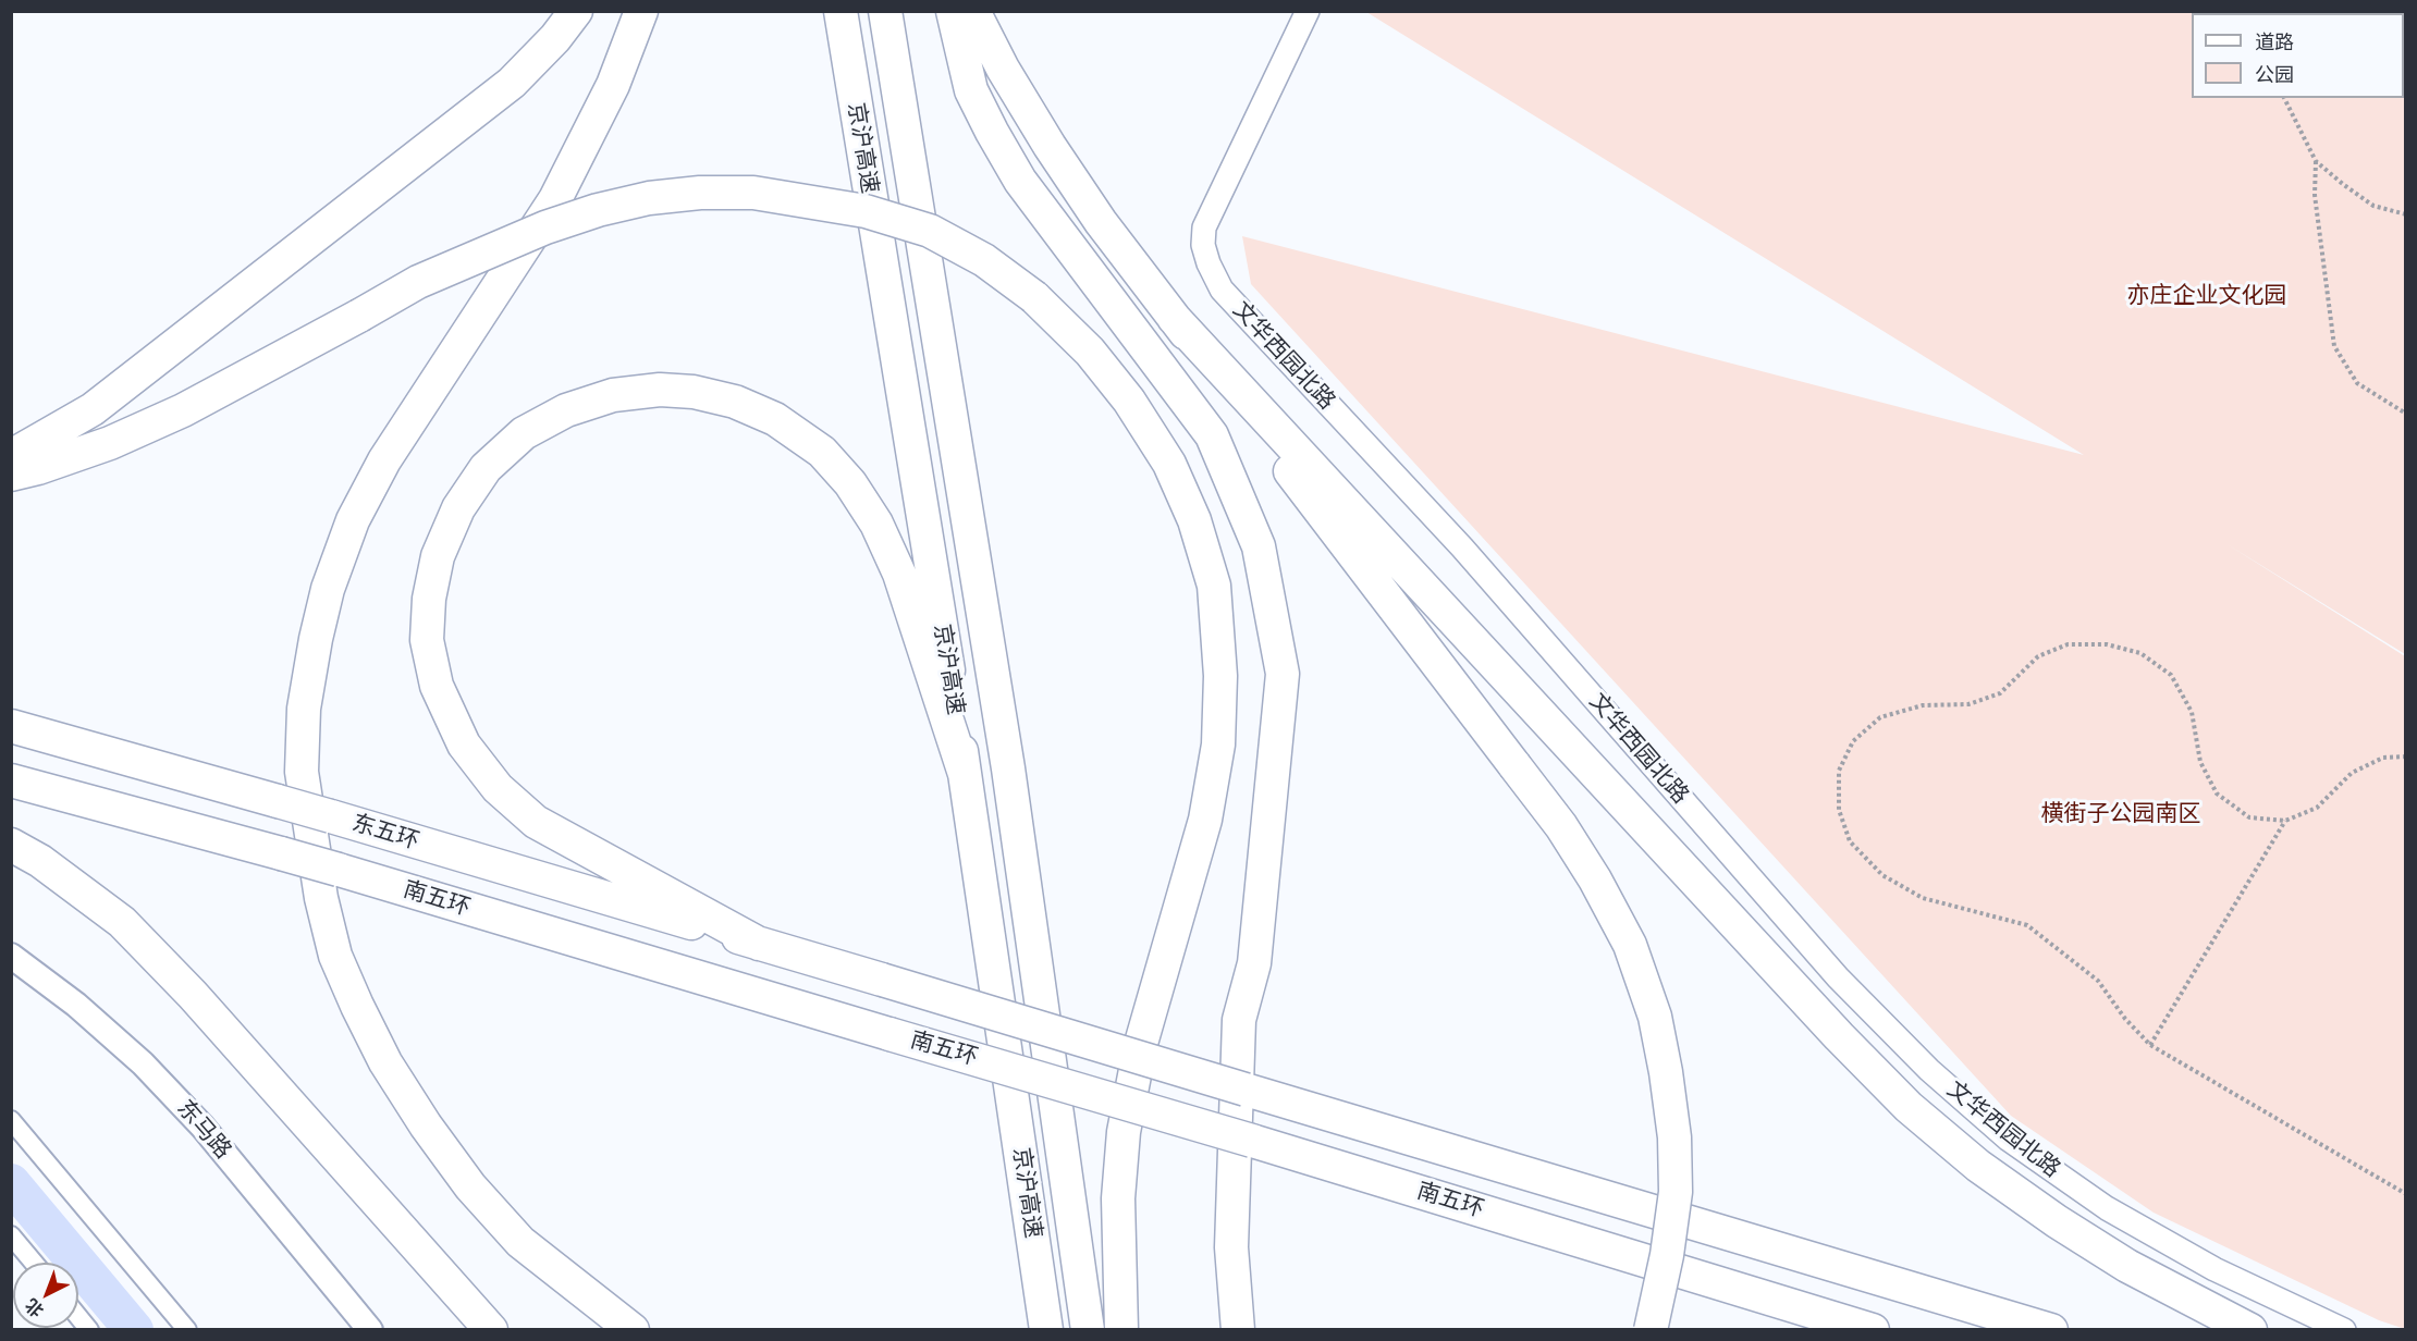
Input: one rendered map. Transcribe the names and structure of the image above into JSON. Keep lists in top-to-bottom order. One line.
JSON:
{"streets":{"highway":["京沪高速","东五环","南五环"],"main road":["东马路"],"street":["文华西园北路"]},"parks":["亦庄企业文化园","横街子公园南区"],"legend":["道路","公园"],"north":"bottom left"}
